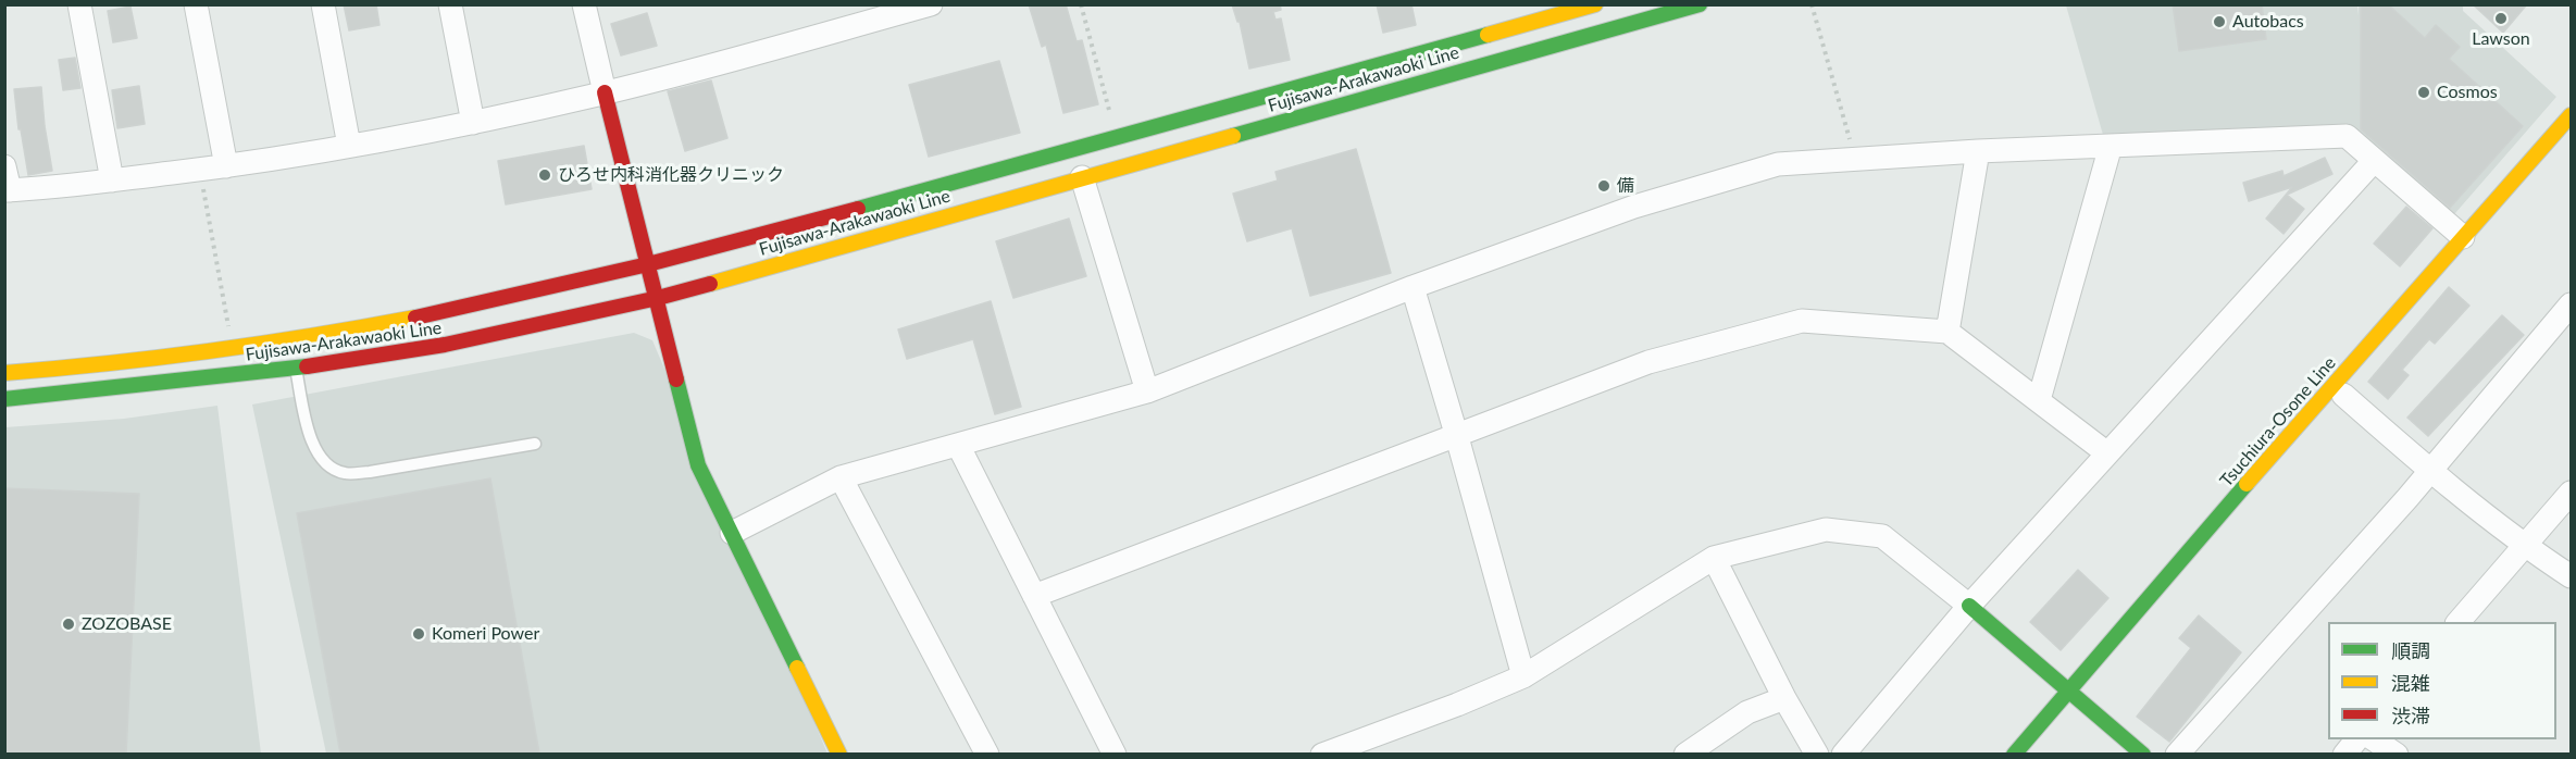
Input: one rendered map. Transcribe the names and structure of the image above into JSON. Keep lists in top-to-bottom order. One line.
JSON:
{"streets":{"main road":["Fujisawa-Arakawaoki Line","Tsuchiura-Osone Line"]},"places":["Lawson","Autobacs","Cosmos","ひろせ内科消化器クリニック","備","ZOZOBASE","Komeri Power"],"legend":["順調","混雑","渋滞"]}
